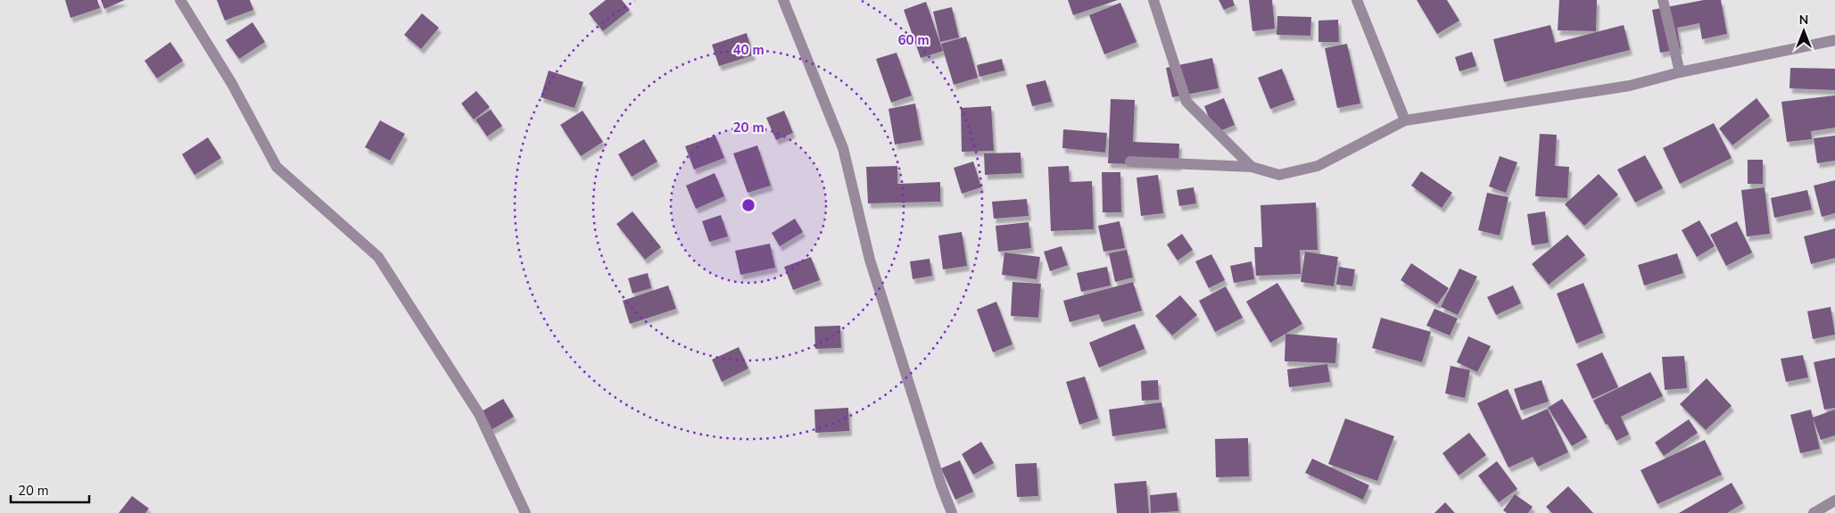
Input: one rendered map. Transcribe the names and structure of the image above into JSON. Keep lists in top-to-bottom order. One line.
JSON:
{"scale_bar":"20 m","north":"top","rings":["60 m","40 m","20 m"]}
